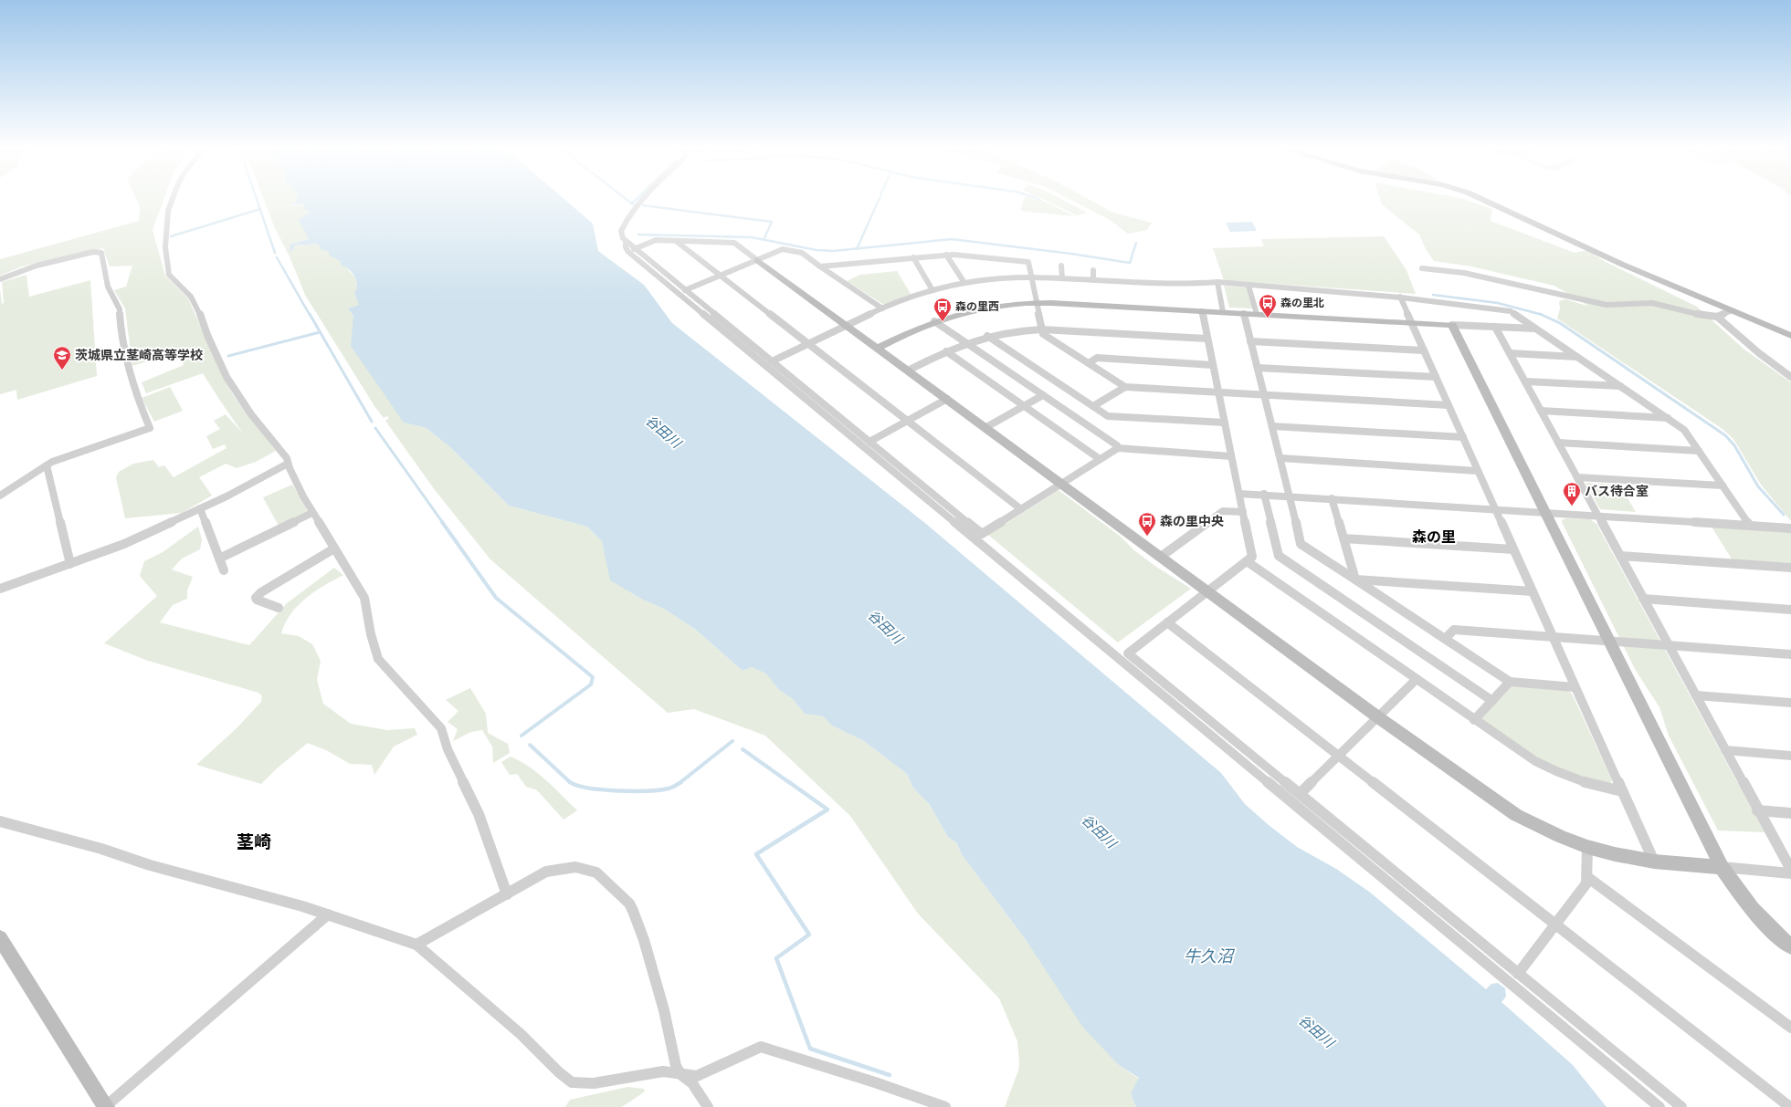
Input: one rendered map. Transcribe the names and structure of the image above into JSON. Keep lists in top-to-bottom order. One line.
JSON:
{"districts":["森の里","茎崎"],"water":["谷田川","牛久沼"],"places":{"bus stop":["森の里北","森の里西","森の里中央"],"school or university":["茨城県立茎崎高等学校"],"building":["バス待合室"]}}
